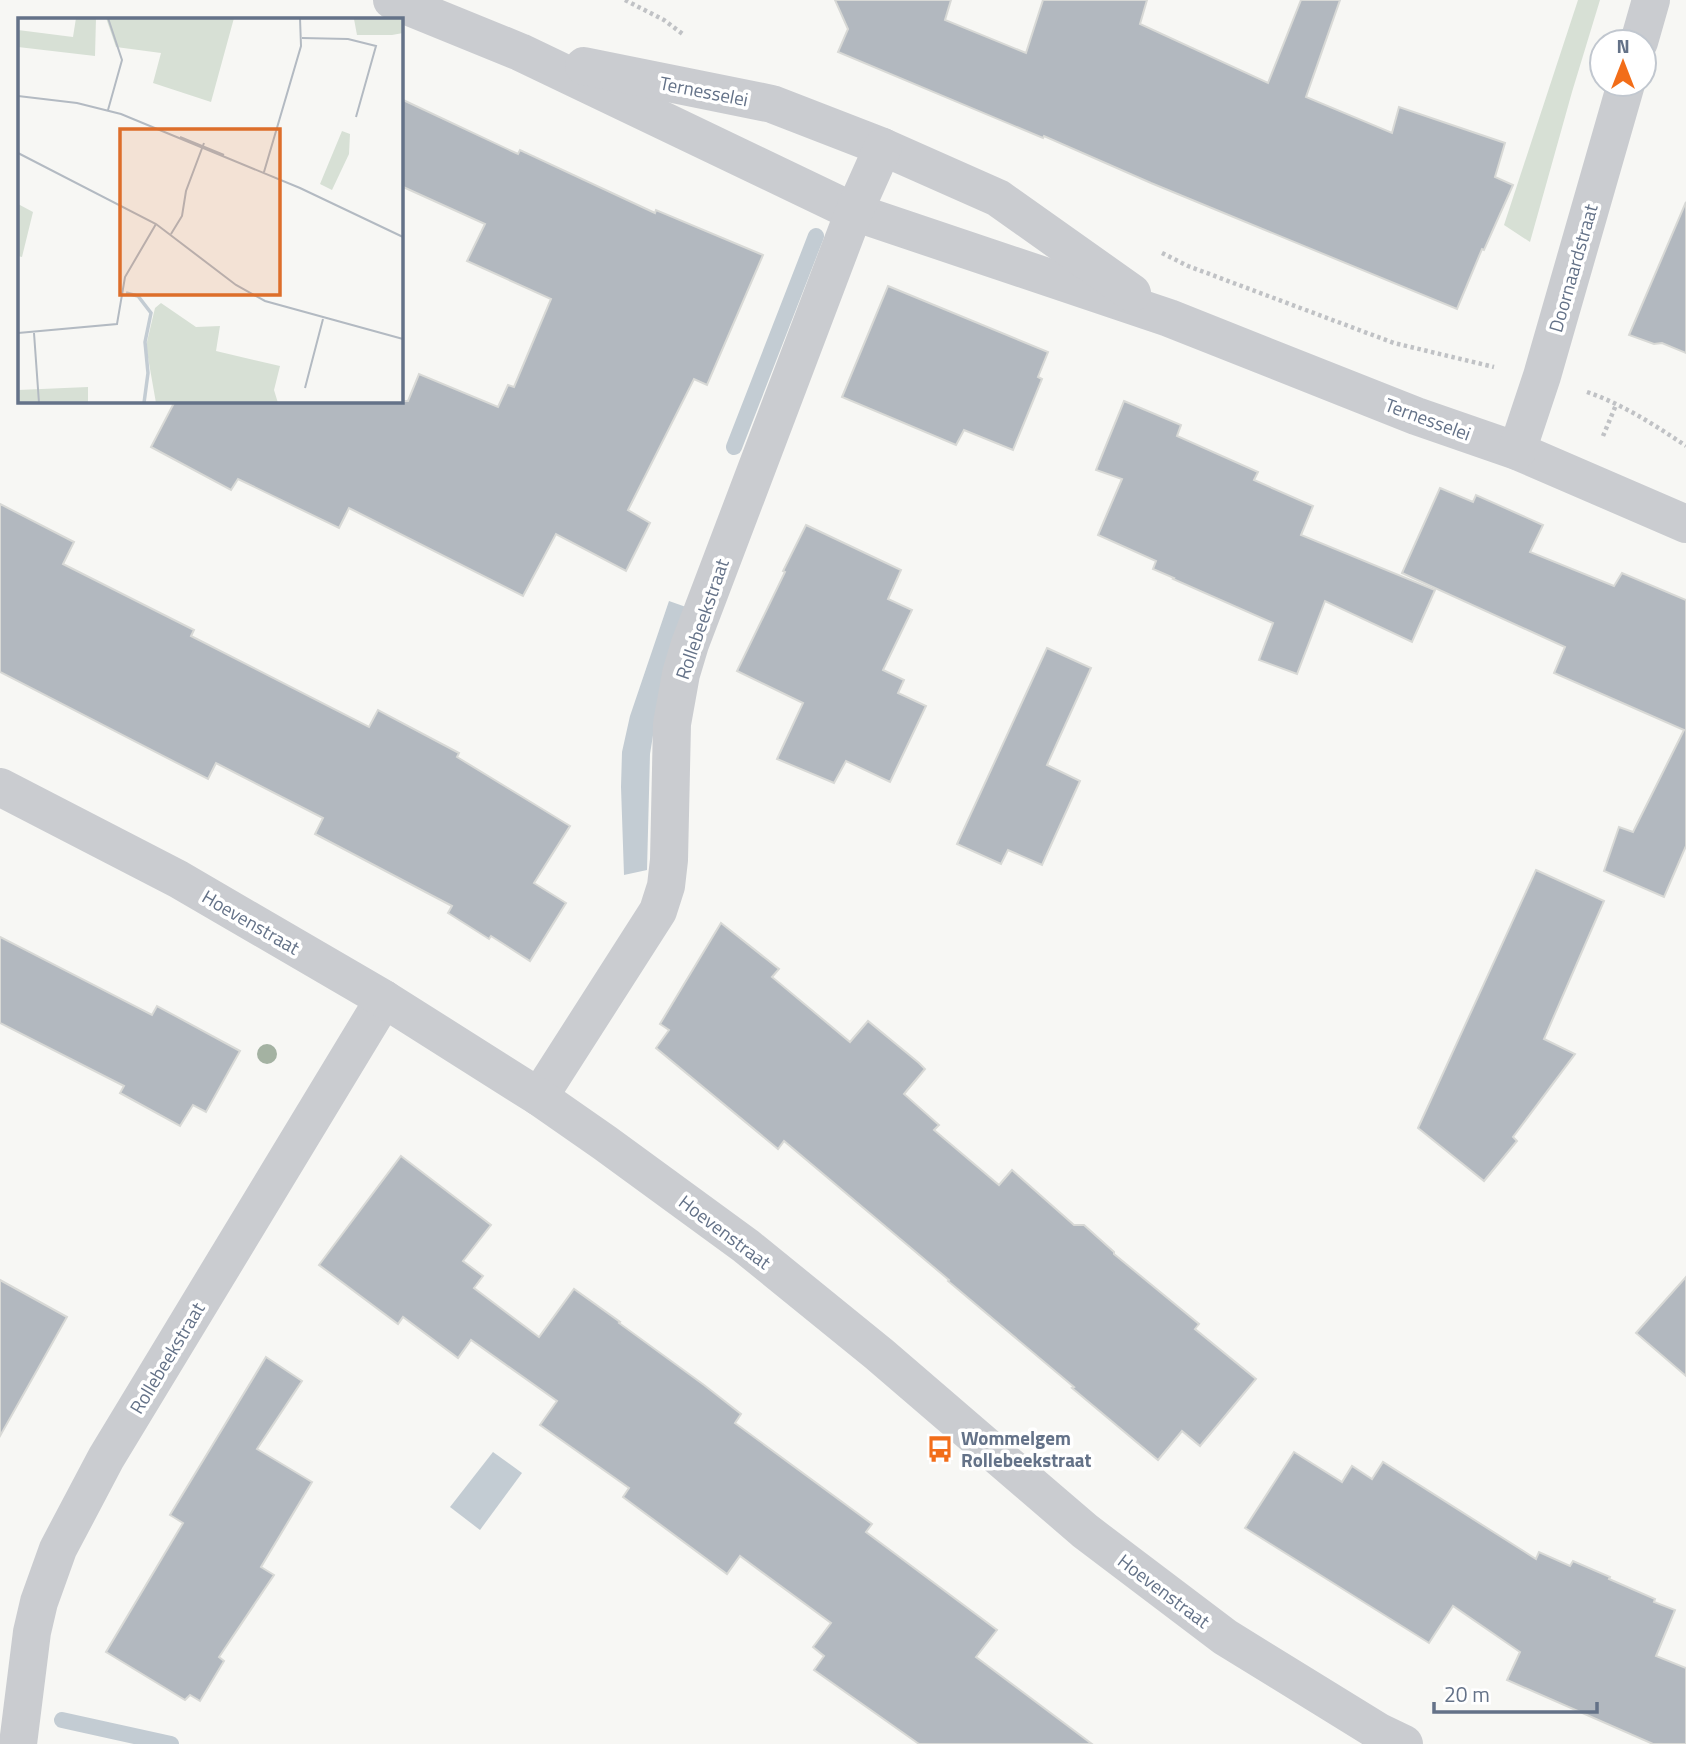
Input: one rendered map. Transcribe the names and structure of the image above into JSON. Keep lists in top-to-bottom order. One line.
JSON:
{"streets":{"street":["Ternesselei","Doornaardstraat","Rollebeekstraat","Hoevenstraat"]},"crossings":[["Ternesselei","Doornaardstraat"],["Ternesselei","Rollebeekstraat"],["Rollebeekstraat","Hoevenstraat"]],"places":{"bus stop":["Wommelgem Rollebeekstraat"]},"scale_bar":"20 m","north":"top"}
